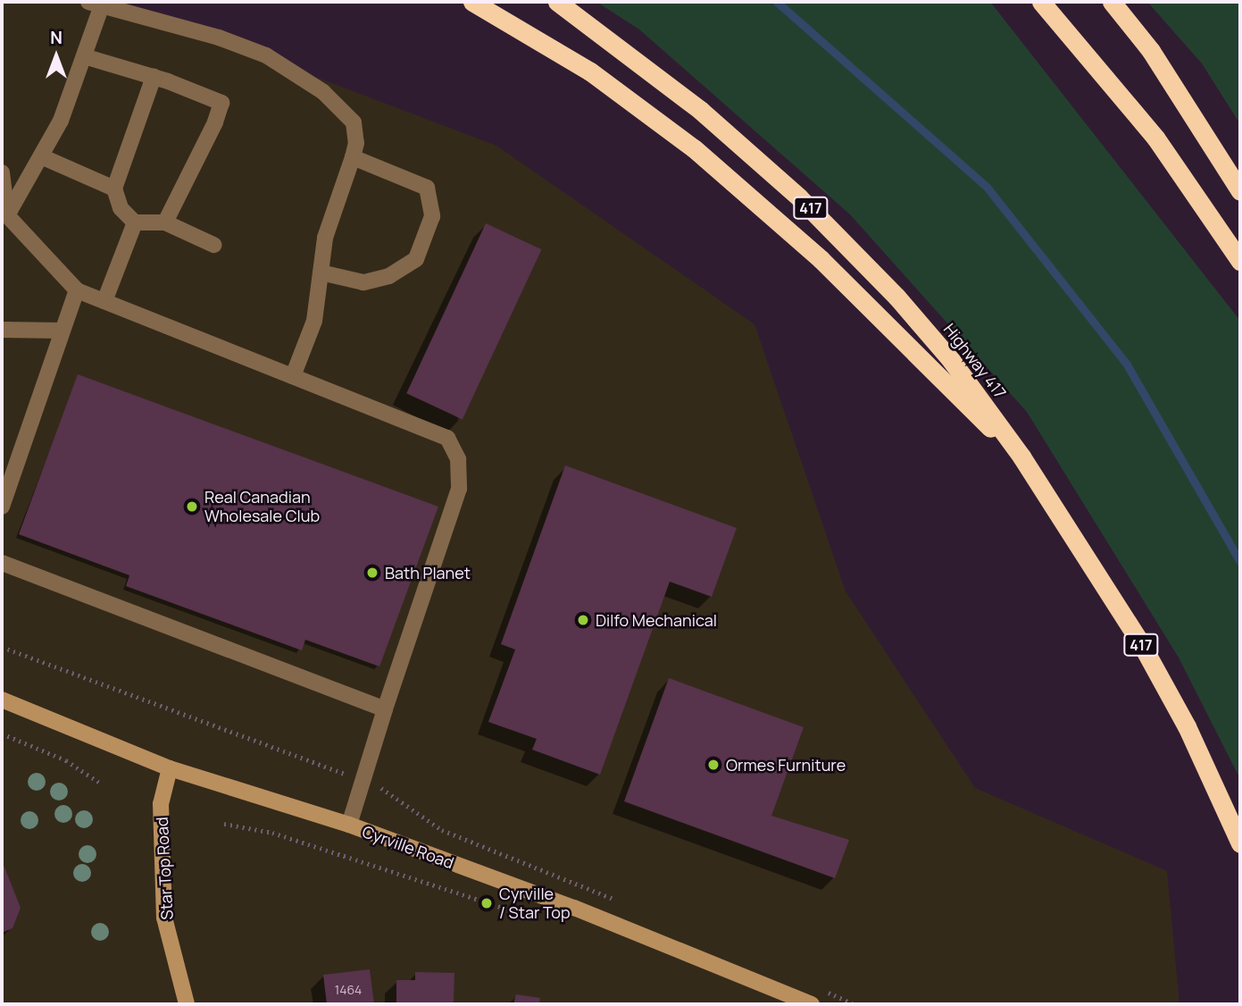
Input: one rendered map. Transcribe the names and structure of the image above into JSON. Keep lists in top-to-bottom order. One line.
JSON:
{"streets":{"highway":["417","Highway 417"],"main road":["Cyrville Road","Star Top Road"]},"crossings":[["Cyrville Road","Star Top Road"]],"places":["Real Canadian Wholesale Club","Bath Planet","Dilfo Mechanical","Ormes Furniture","Cyrville / Star Top"],"house_numbers":["1464"],"north":"top"}
